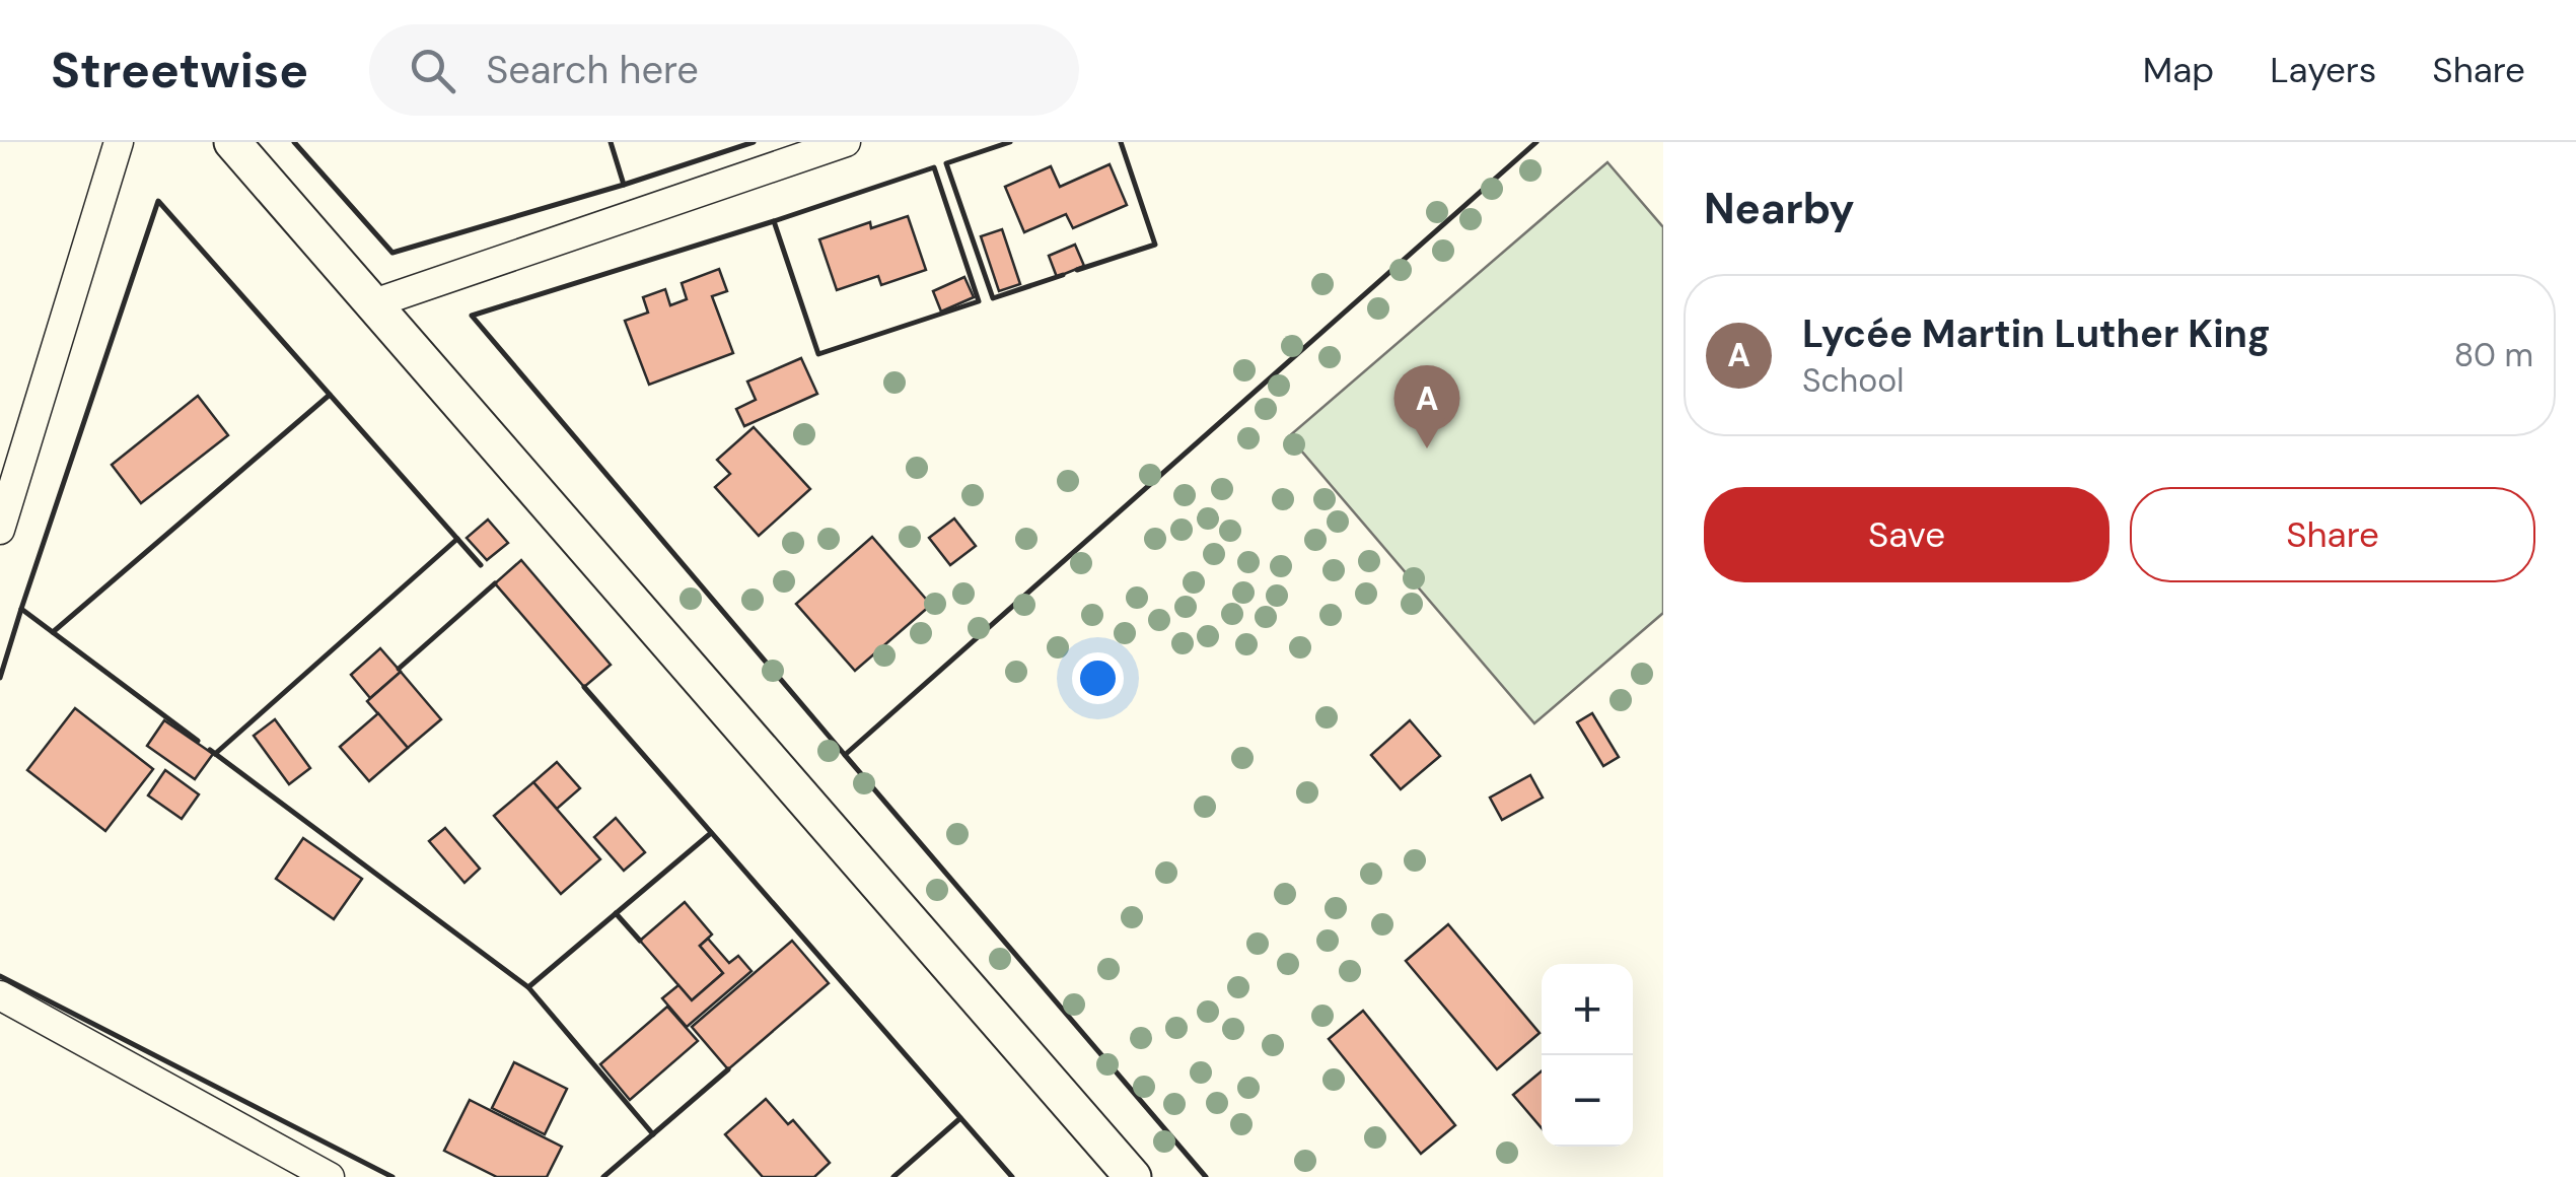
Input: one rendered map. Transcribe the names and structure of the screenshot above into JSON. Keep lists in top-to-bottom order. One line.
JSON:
{"page":{"header":"Streetwise","search":"Search here","nav":["Map","Layers","Share"],"heading":"Nearby","list":[{"mark":"A","name":"Lycée Martin Luther King","note":"School","value":"80 m"}],"pins":"A","buttons":["Save","Share"],"map_buttons":["+","−"]}}
